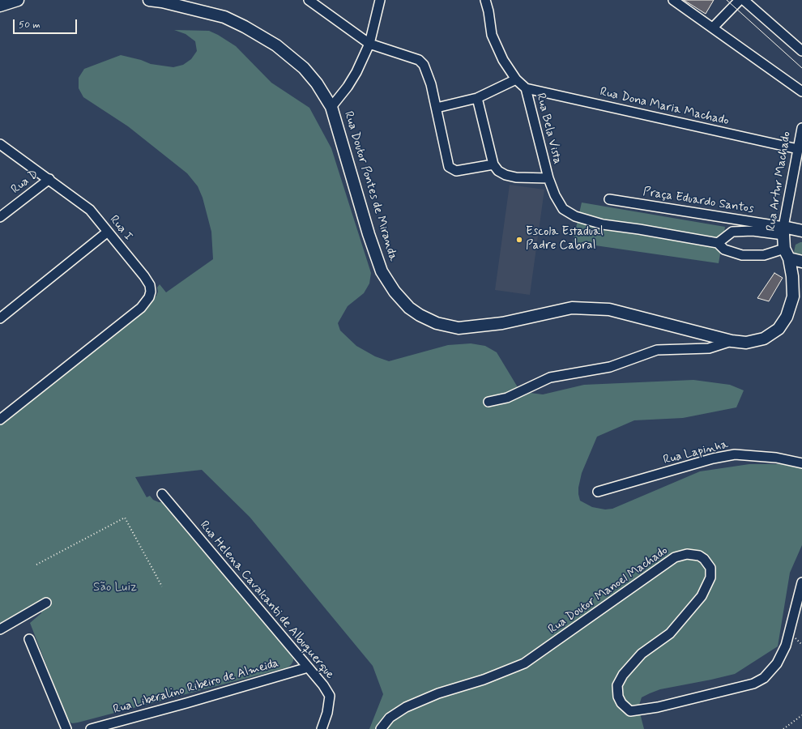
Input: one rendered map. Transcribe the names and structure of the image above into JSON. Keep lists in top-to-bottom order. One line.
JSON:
{"streets":{"street":["Rua Dona Maria Machado","Rua Bela Vista","Rua Artur Machado","Rua D","Rua Doutor Pontes de Miranda","Praça Eduardo Santos","Rua I","Rua Lapinha","Rua Doutor Manoel Machado","Rua Helena Cavalcanti de Albuquerque","Rua Liberalino Ribeiro de Almeida"]},"crossings":[["Rua Dona Maria Machado","Rua Bela Vista"],["Rua Dona Maria Machado","Rua Artur Machado"],["Rua Artur Machado","Rua Doutor Pontes de Miranda"],["Rua Artur Machado","Praça Eduardo Santos"],["Rua D","Rua I"],["Rua Helena Cavalcanti de Albuquerque","Rua Liberalino Ribeiro de Almeida"]],"parks":["São Luiz"],"places":["Escola Estadual Padre Cabral"],"scale_bar":"50 m"}
